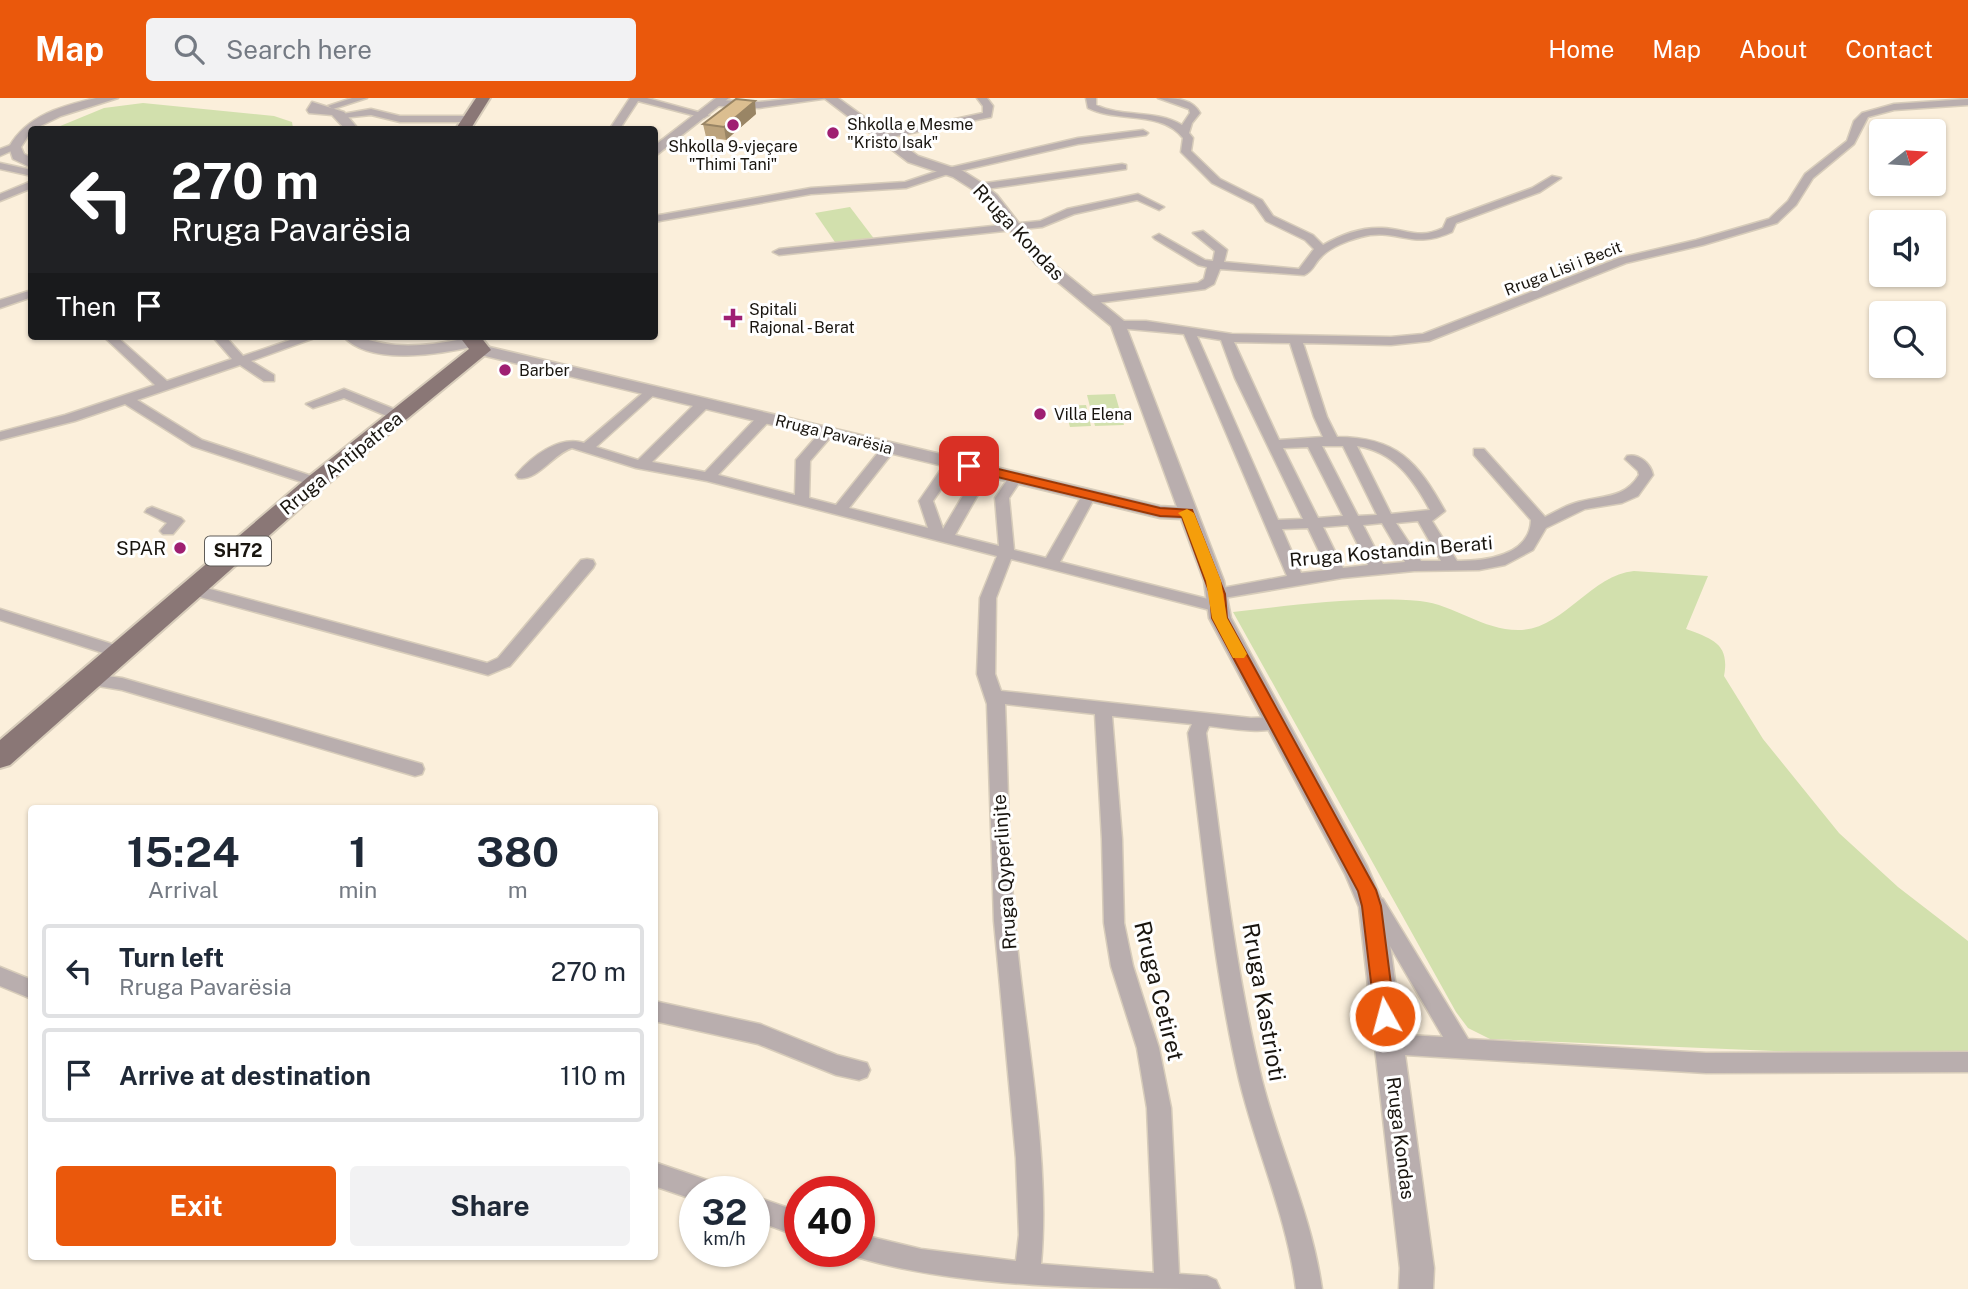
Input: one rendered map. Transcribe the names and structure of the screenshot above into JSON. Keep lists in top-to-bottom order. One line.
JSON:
{"streets":{"main road":["Rruga Antipatrea","SH72"],"street":["Rruga Kondas","Rruga Lisi i Becit","Rruga Pavarësia","Rruga Kostandin Berati","Rruga Qyperlinjte","Rruga Cetiret","Rruga Kastrioti"]},"crossings":[["Rruga Kondas","Rruga Lisi i Becit"],["Rruga Kondas","Rruga Pavarësia"],["Rruga Kondas","Rruga Kostandin Berati"],["Rruga Pavarësia","Rruga Antipatrea"],["Rruga Pavarësia","Rruga Qyperlinjte"]],"places":{"other":["Shkolla 9-vjeçare \"Thimi Tani\"","Shkolla e Mesme \"Kristo Isak\"","Barber","Villa Elena","SPAR"],"health":["Spitali Rajonal - Berat"]},"north":"right","page":{"header":"Map","search":"Search here","nav":["Home","Map","About","Contact"],"turn":["270 m","Rruga Pavarësia"],"then":"Then","eta":["15:24","Arrival","1","min","380","m"],"list":[{"name":"Turn left","note":"Rruga Pavarësia","value":"270 m"},{"name":"Arrive at destination","value":"110 m"}],"buttons":["Exit","Share"],"speed":"32 km/h","limit":"40"}}
